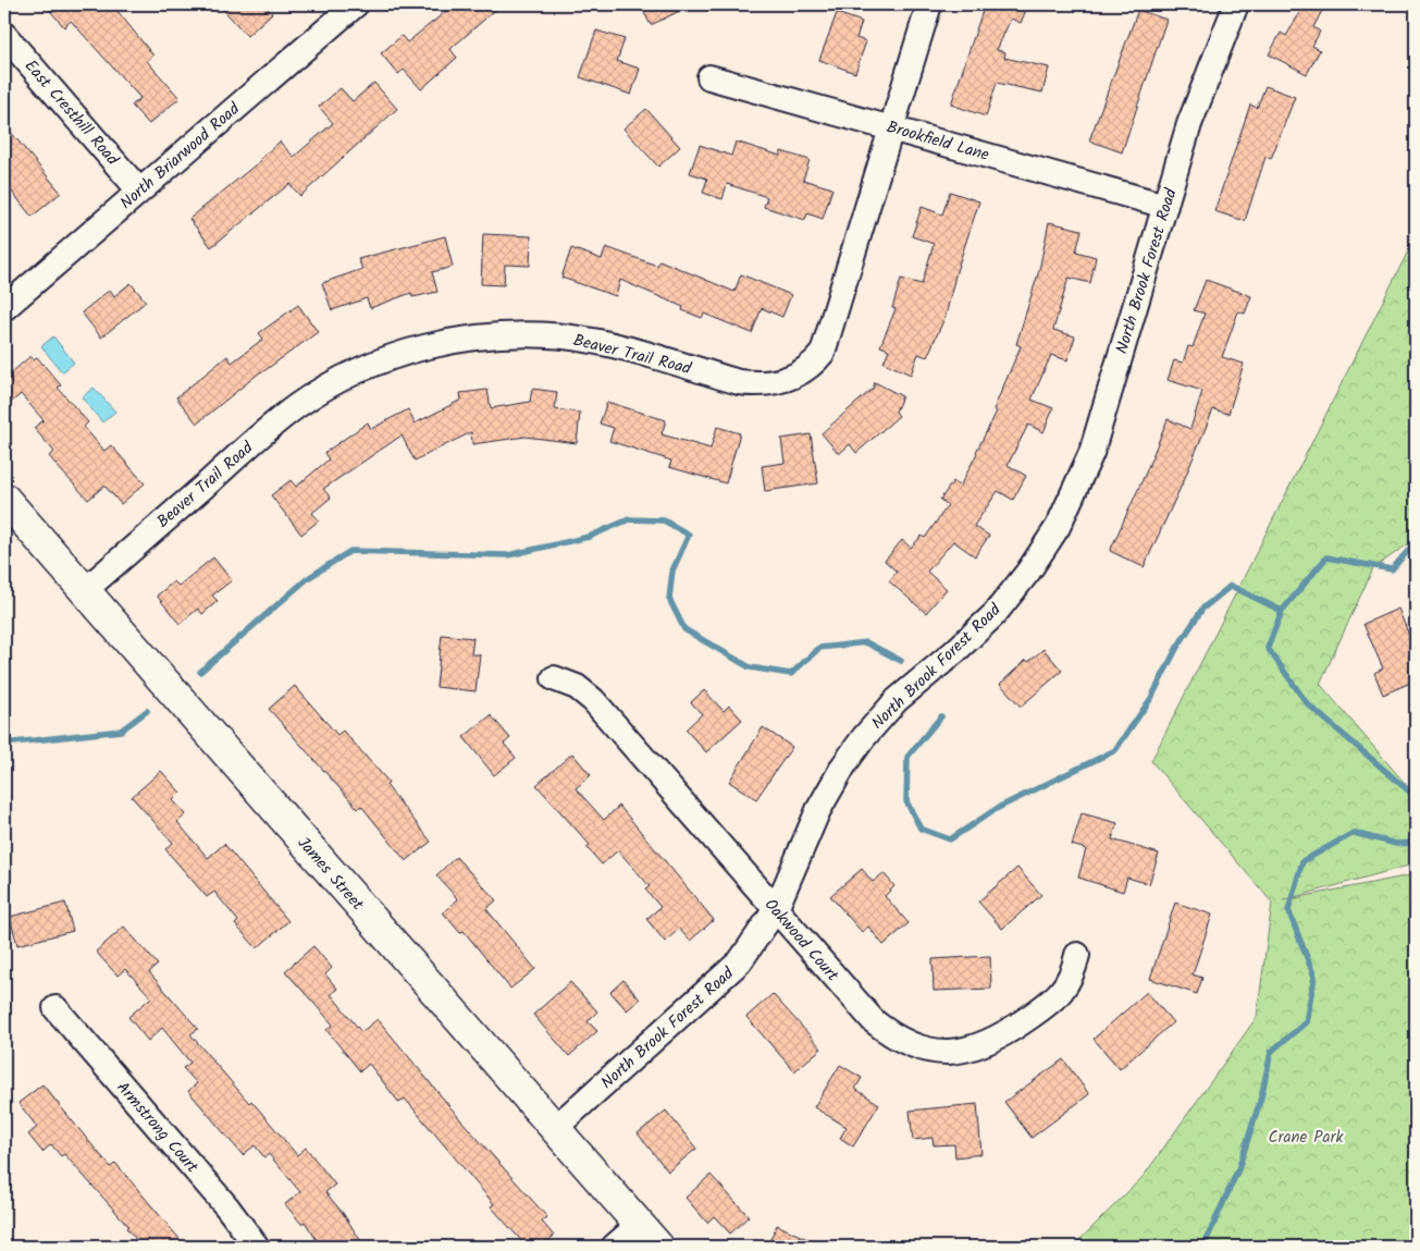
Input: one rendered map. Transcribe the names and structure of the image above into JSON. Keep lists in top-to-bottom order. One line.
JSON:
{"streets":{"street":["East Cresthill Road","Brookfield Lane","North Briarwood Road","North Brook Forest Road","Beaver Trail Road","James Street","Oakwood Court","Armstrong Court"]},"crossings":[["East Cresthill Road","North Briarwood Road"],["Brookfield Lane","North Brook Forest Road"],["Brookfield Lane","Beaver Trail Road"],["North Brook Forest Road","James Street"],["North Brook Forest Road","Oakwood Court"],["Beaver Trail Road","James Street"]],"parks":["Crane Park"]}
